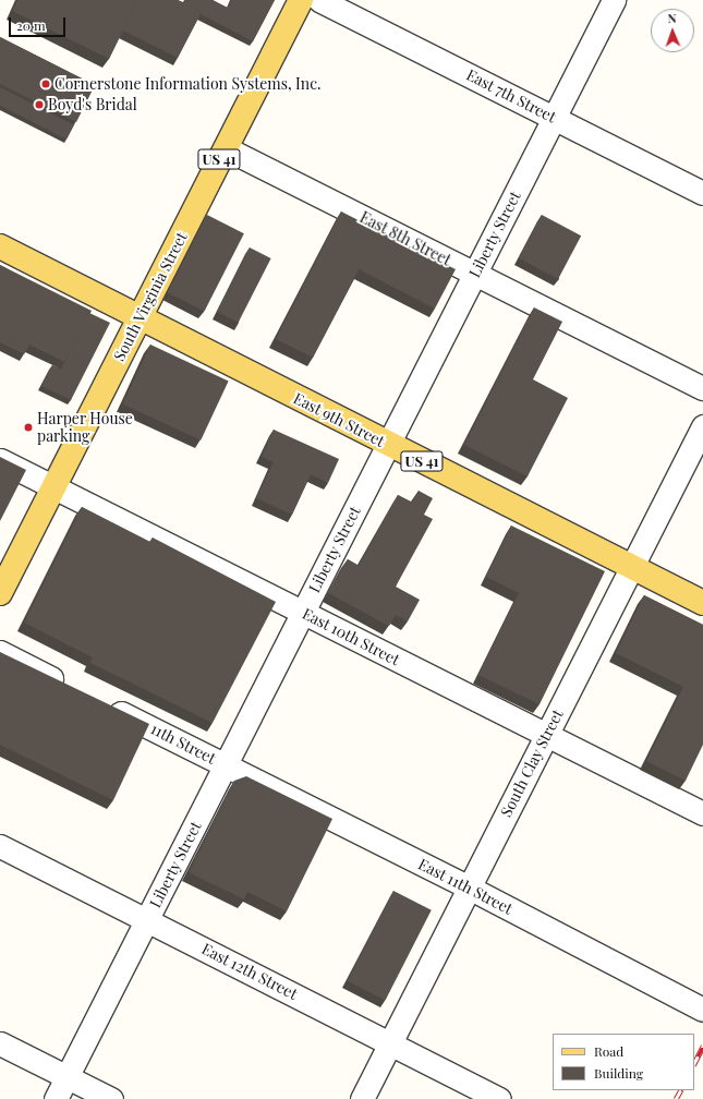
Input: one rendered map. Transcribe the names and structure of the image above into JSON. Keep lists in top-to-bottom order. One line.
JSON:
{"streets":{"main road":["US 41","South Virginia Street","East 9th Street"],"street":["East 7th Street","Liberty Street","East 8th Street","East 10th Street","11th Street","South Clay Street","East 11th Street","East 12th Street"]},"crossings":[["East 7th Street","Liberty Street"],["Liberty Street","East 8th Street"],["Liberty Street","East 9th Street"],["Liberty Street","East 10th Street"],["Liberty Street","11th Street"],["Liberty Street","East 11th Street"],["Liberty Street","East 12th Street"],["East 8th Street","South Virginia Street"],["South Virginia Street","East 9th Street"],["South Virginia Street","East 10th Street"],["East 9th Street","South Clay Street"],["East 10th Street","South Clay Street"],["11th Street","East 11th Street"],["South Clay Street","East 11th Street"],["South Clay Street","East 12th Street"]],"places":["Cornerstone Information Systems, Inc.","Boyd's Bridal","Harper House parking"],"legend":["Road","Building"],"scale_bar":"20 m","north":"top"}
